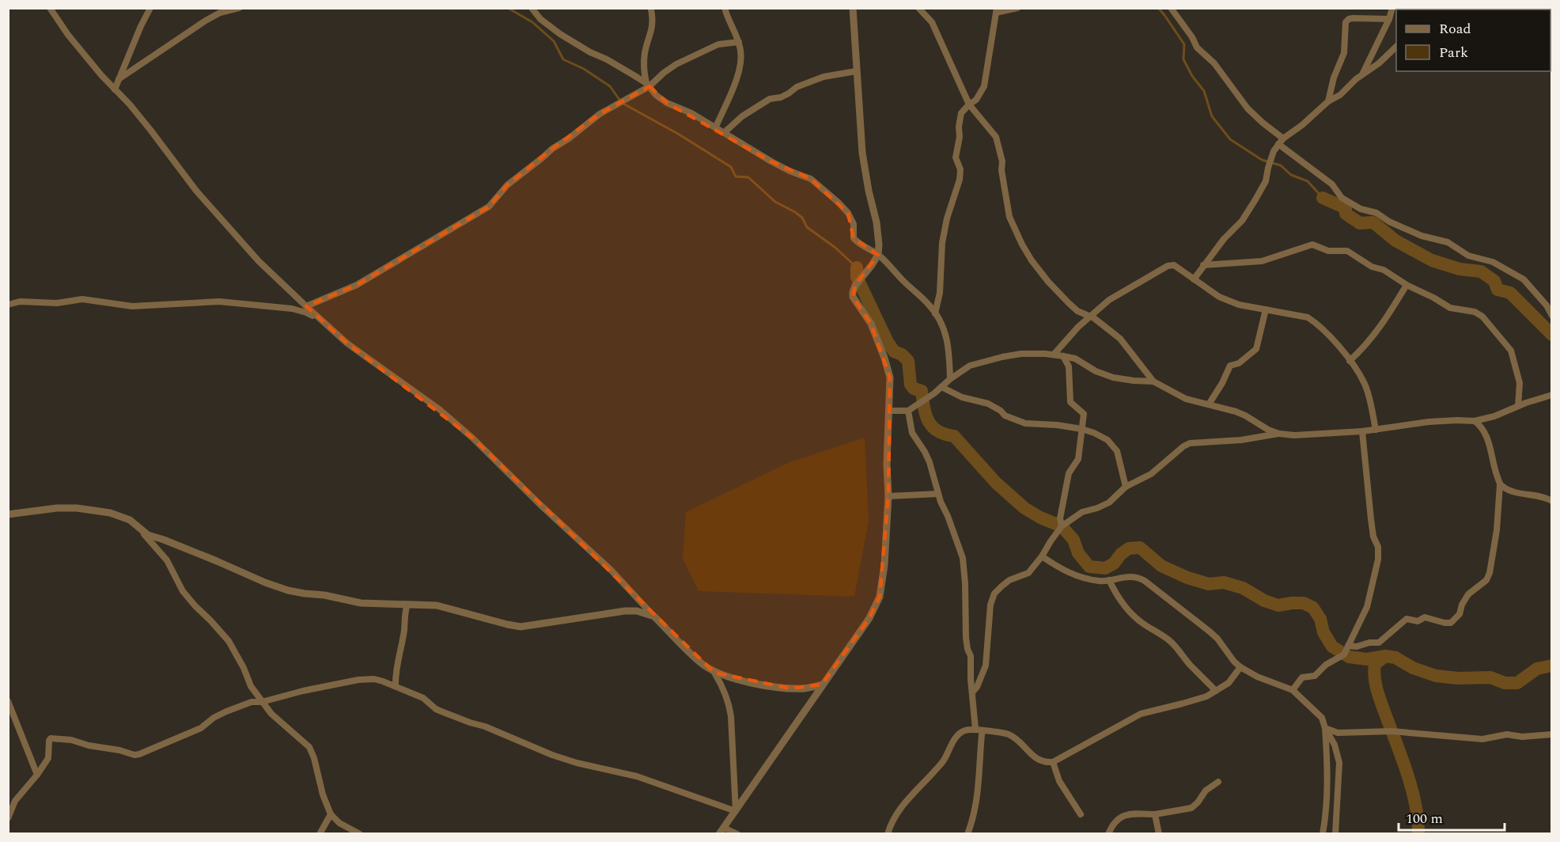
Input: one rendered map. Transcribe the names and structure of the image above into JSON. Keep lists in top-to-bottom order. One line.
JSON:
{"legend":["Road","Park"],"scale_bar":"100 m"}
